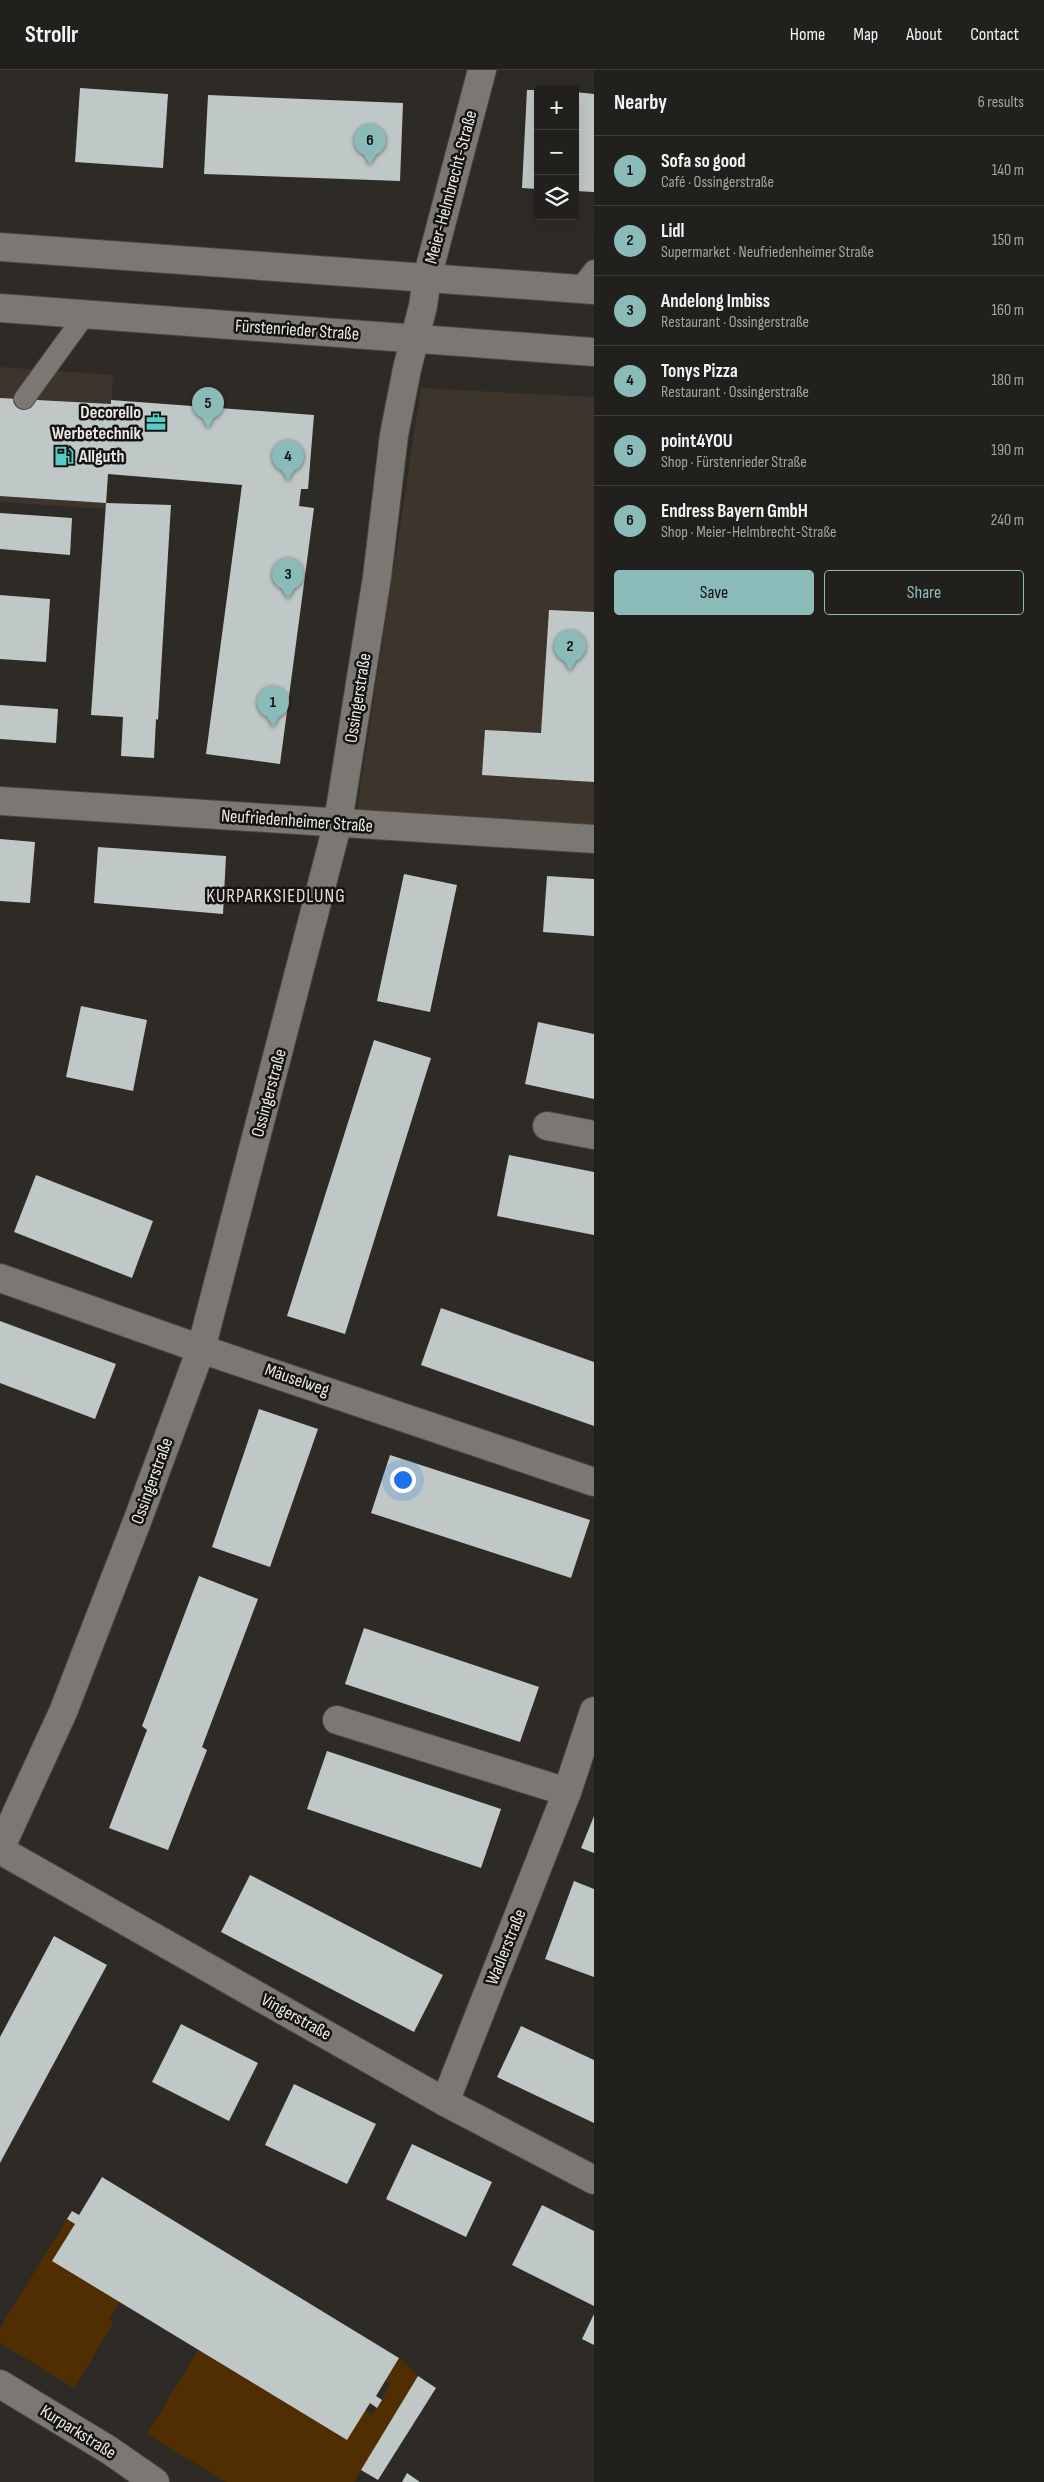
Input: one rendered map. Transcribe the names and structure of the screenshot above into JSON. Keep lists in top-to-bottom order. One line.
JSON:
{"streets":{"street":["Meier-Helmbrecht-Straße","Fürstenrieder Straße","Ossingerstraße","Neufriedenheimer Straße","Mäuselweg","Wadlerstraße","Vingerstraße","Kurparkstraße"]},"crossings":[["Meier-Helmbrecht-Straße","Ossingerstraße"],["Fürstenrieder Straße","Ossingerstraße"],["Ossingerstraße","Neufriedenheimer Straße"],["Ossingerstraße","Mäuselweg"],["Ossingerstraße","Vingerstraße"],["Wadlerstraße","Vingerstraße"]],"districts":["KURPARKSIEDLUNG"],"places":{"office":["Decorello Werbetechnik"],"fuel station":["Allguth"]},"page":{"header":"Strollr","nav":["Home","Map","About","Contact"],"heading":["Nearby","6 results"],"map_buttons":["+","−"],"pins":["6","5","4","3","2","1"],"list":[{"mark":"1","name":"Sofa so good","note":"Café · Ossingerstraße","value":"140 m"},{"mark":"2","name":"Lidl","note":"Supermarket · Neufriedenheimer Straße","value":"150 m"},{"mark":"3","name":"Andelong Imbiss","note":"Restaurant · Ossingerstraße","value":"160 m"},{"mark":"4","name":"Tonys Pizza","note":"Restaurant · Ossingerstraße","value":"180 m"},{"mark":"5","name":"point4YOU","note":"Shop · Fürstenrieder Straße","value":"190 m"},{"mark":"6","name":"Endress Bayern GmbH","note":"Shop · Meier-Helmbrecht-Straße","value":"240 m"}],"buttons":["Save","Share"]}}
